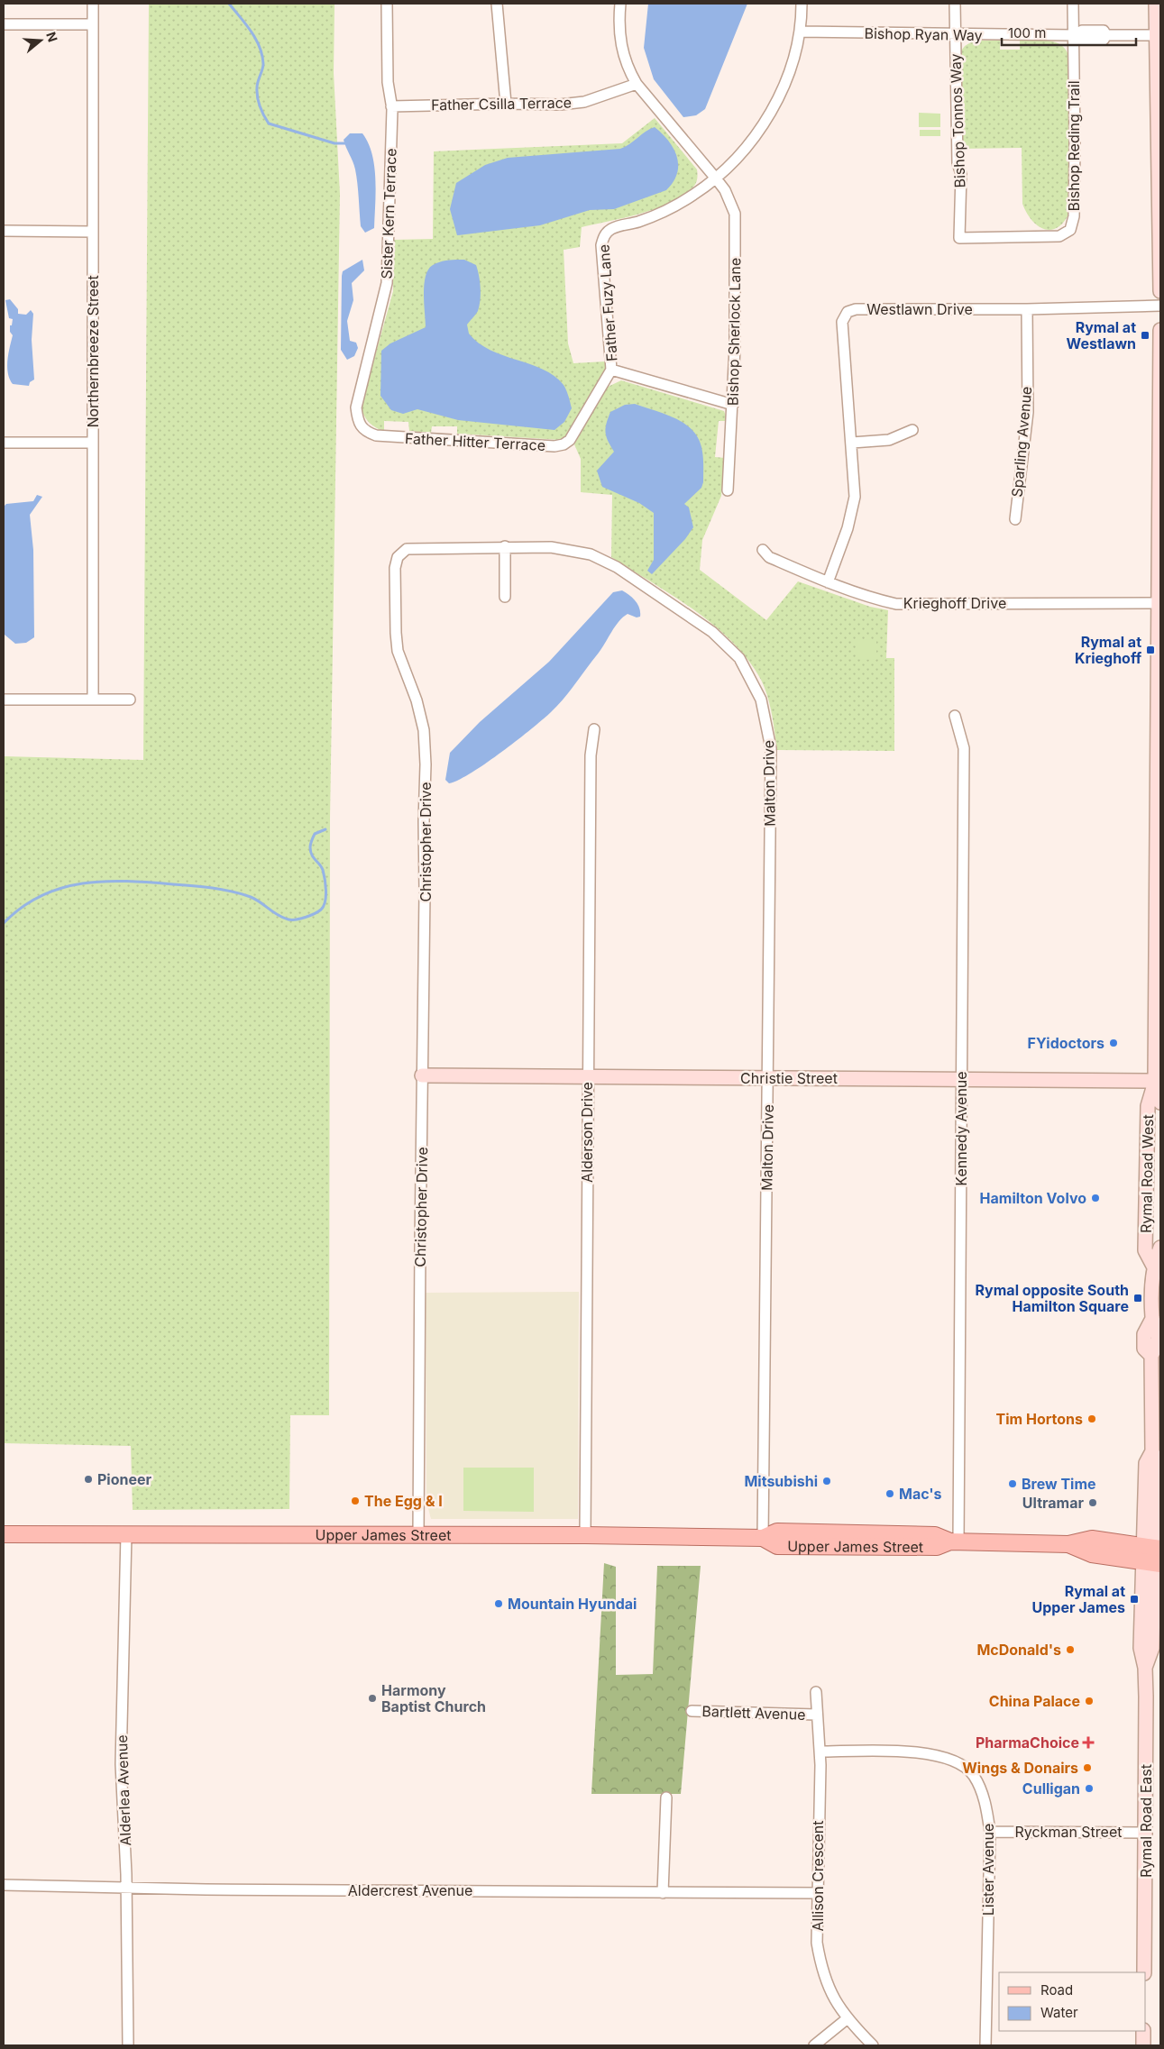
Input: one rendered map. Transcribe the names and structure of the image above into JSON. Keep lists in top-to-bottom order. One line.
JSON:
{"streets":{"main road":["Christie Street","Rymal Road West","Upper James Street","Rymal Road East"],"street":["Bishop Ryan Way","Father Csilla Terrace","Bishop Tonnos Way","Bishop Reding Trail","Sister Kern Terrace","Father Fuzy Lane","Westlawn Drive","Bishop Sherlock Lane","Northernbreeze Street","Father Hitter Terrace","Sparling Avenue","Krieghoff Drive","Malton Drive","Christopher Drive","Kennedy Avenue","Alderson Drive","Bartlett Avenue","Alderlea Avenue","Ryckman Street","Lister Avenue","Allison Crescent","Aldercrest Avenue"]},"crossings":[["Bishop Ryan Way","Bishop Tonnos Way"],["Bishop Ryan Way","Bishop Reding Trail"],["Father Csilla Terrace","Sister Kern Terrace"],["Father Csilla Terrace","Bishop Sherlock Lane"],["Bishop Tonnos Way","Bishop Reding Trail"],["Sister Kern Terrace","Father Hitter Terrace"],["Father Fuzy Lane","Bishop Sherlock Lane"],["Father Fuzy Lane","Father Hitter Terrace"],["Westlawn Drive","Sparling Avenue"],["Westlawn Drive","Krieghoff Drive"],["Krieghoff Drive","Rymal Road West"],["Malton Drive","Christopher Drive"],["Malton Drive","Christie Street"],["Malton Drive","Upper James Street"],["Christopher Drive","Christie Street"],["Christopher Drive","Upper James Street"],["Christie Street","Kennedy Avenue"],["Christie Street","Alderson Drive"],["Christie Street","Rymal Road West"],["Kennedy Avenue","Upper James Street"],["Alderson Drive","Upper James Street"],["Rymal Road West","Rymal Road East"],["Upper James Street","Alderlea Avenue"],["Upper James Street","Rymal Road East"],["Bartlett Avenue","Allison Crescent"],["Alderlea Avenue","Aldercrest Avenue"],["Rymal Road East","Ryckman Street"],["Ryckman Street","Lister Avenue"],["Lister Avenue","Allison Crescent"],["Allison Crescent","Aldercrest Avenue"]],"places":{"transit":["Rymal at Westlawn","Rymal at Krieghoff","Rymal opposite South Hamilton Square","Rymal at Upper James"],"other":["FYidoctors","Hamilton Volvo","Tim Hortons","Pioneer","Mitsubishi","Brew Time","Mac's","The Egg & I","Ultramar","Mountain Hyundai","McDonald's","Harmony Baptist Church","China Palace","Wings & Donairs","Culligan"],"health":["PharmaChoice"]},"legend":["Road","Water"],"scale_bar":"100 m","north":"right"}
